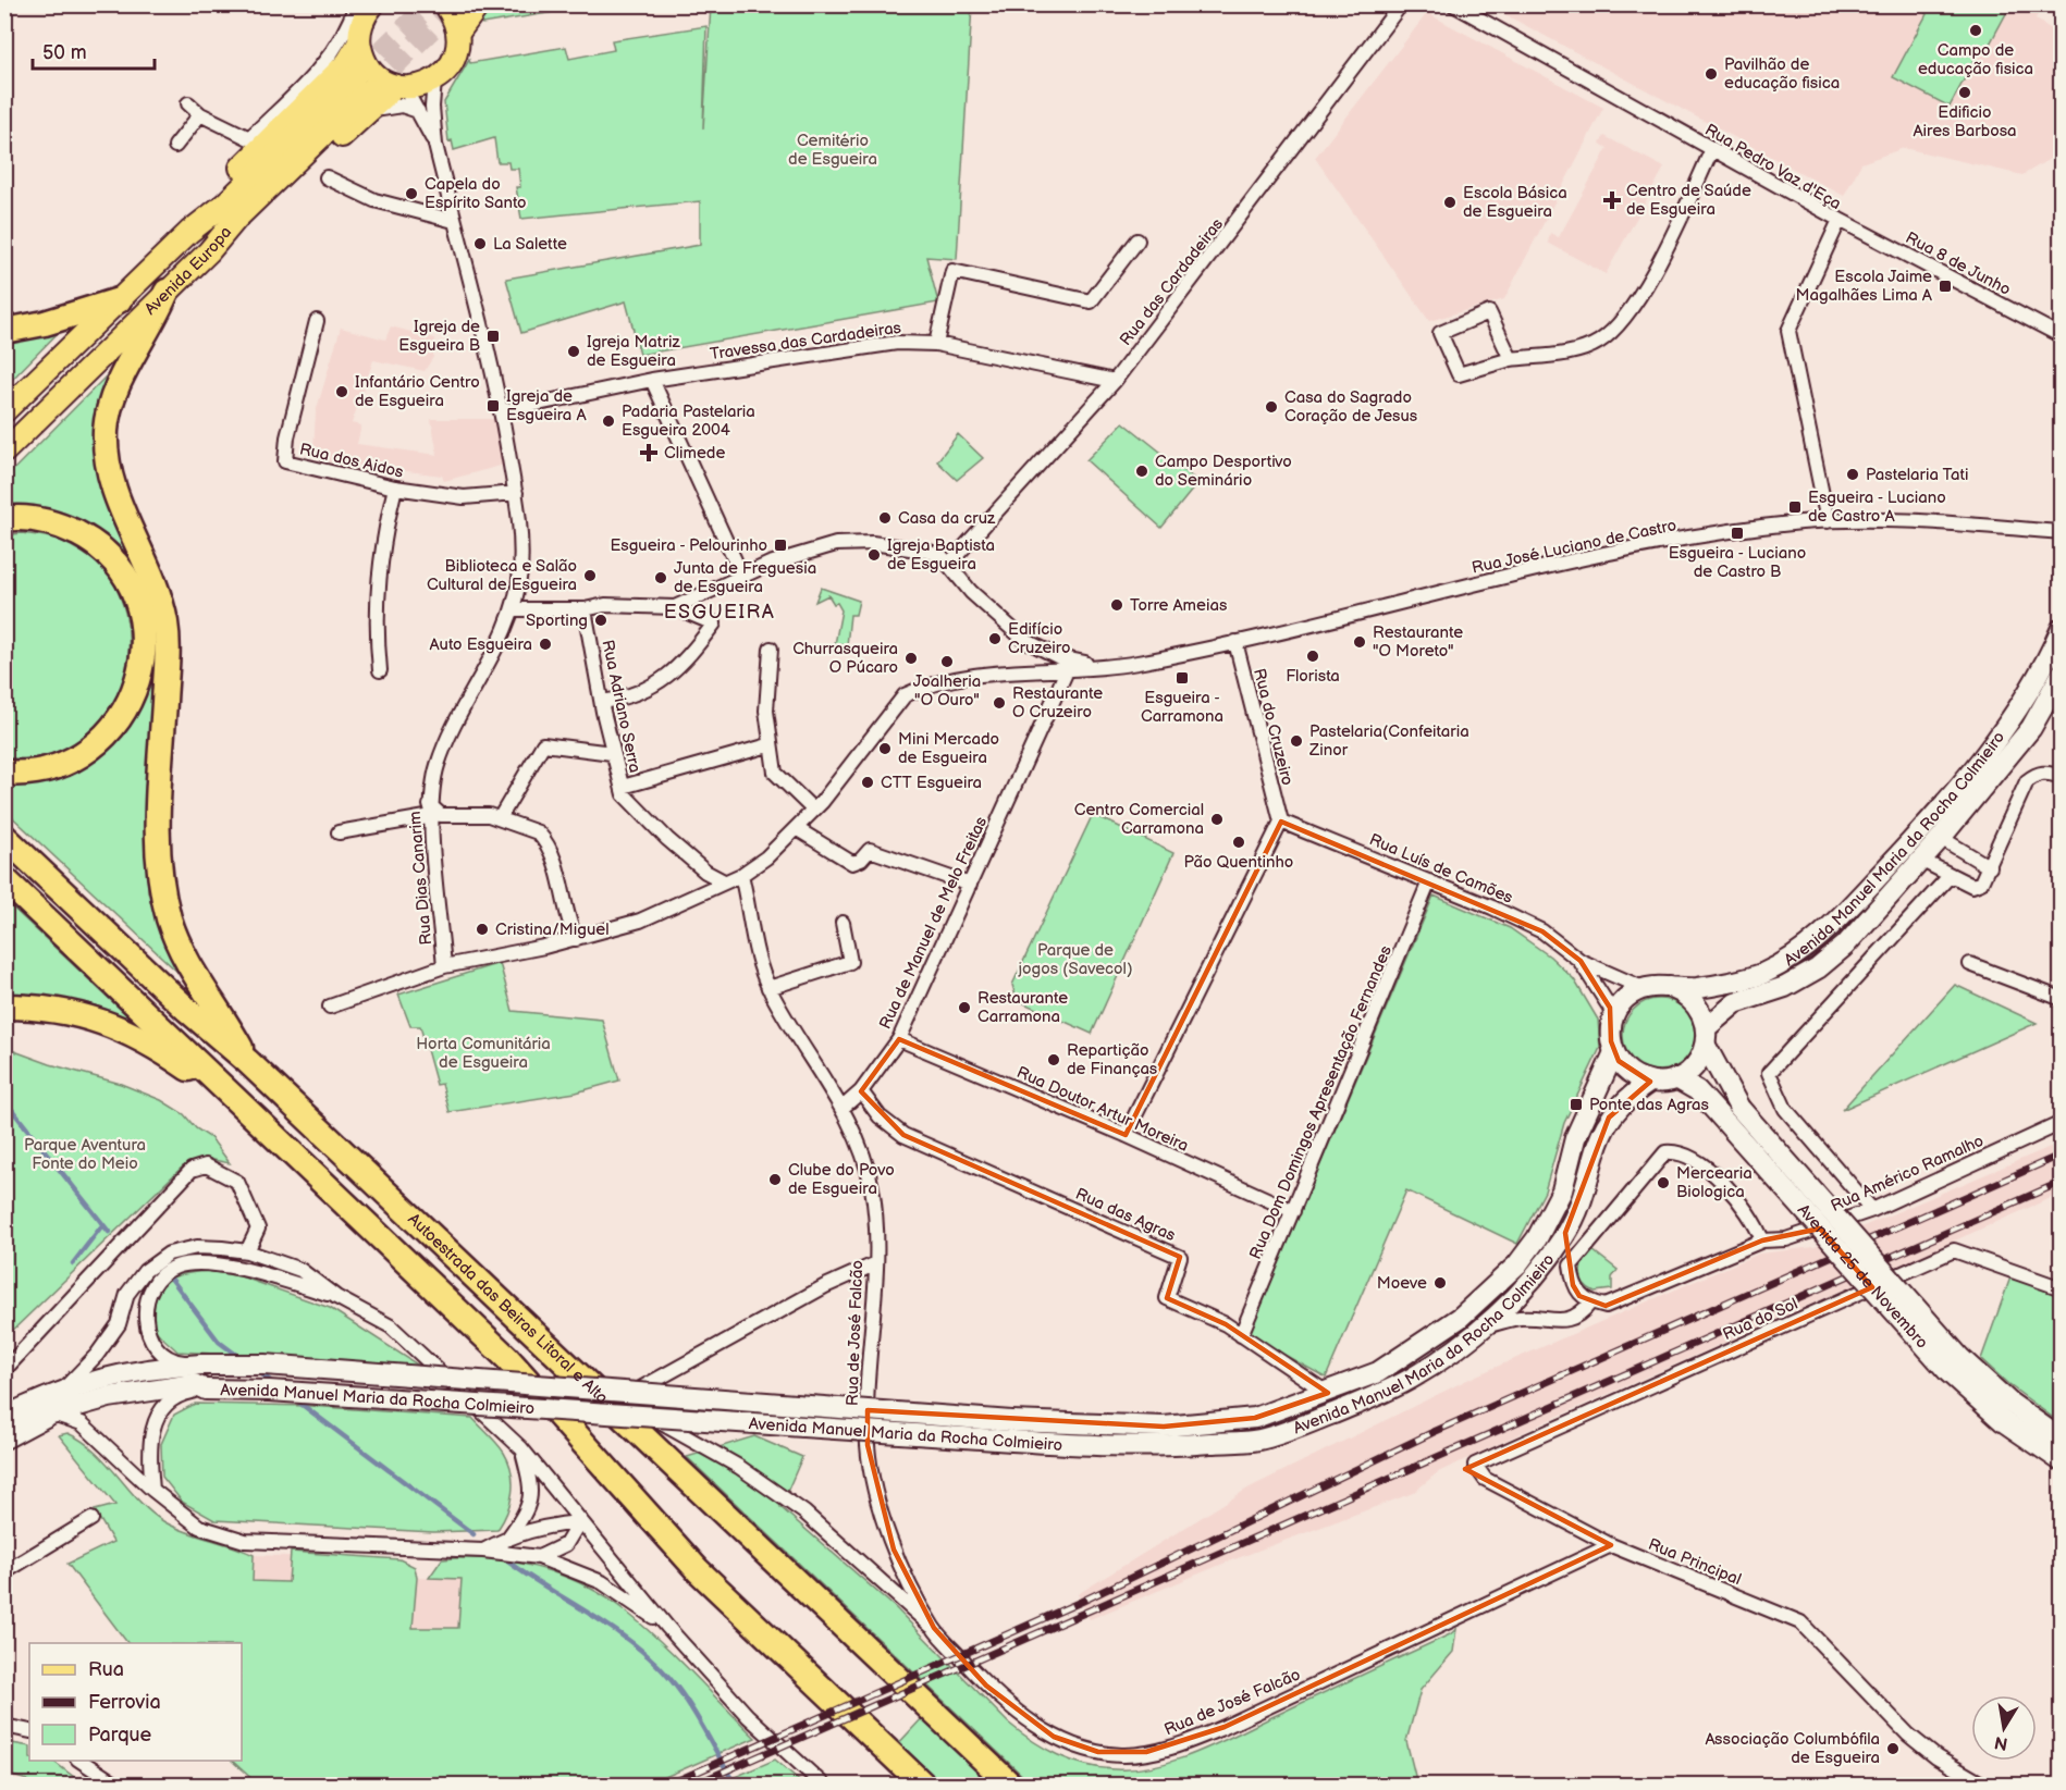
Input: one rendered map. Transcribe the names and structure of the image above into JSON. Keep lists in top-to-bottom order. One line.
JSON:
{"streets":{"highway":["Autoestrada das Beiras Litoral e Alta"],"main road":["Avenida Europa","Avenida Manuel Maria da Rocha Colmieiro","Avenida 25 de Novembro"],"street":["Rua Pedro Vaz d'Eça","Rua 8 de Junho","Rua das Cardadeiras","Travessa das Cardadeiras","Rua dos Aidos","Rua José Luciano de Castro","Rua Adriano Serra","Rua do Cruzeiro","Rua Luís de Camões","Rua Dias Canarim","Rua de Manuel de Melo Freitas","Rua Dom Domingos Apresentação Fernandes","Rua Doutor Artur Moreira","Rua Américo Ramalho","Rua das Agras","Rua do Sol","Rua de José Falcão","Rua Principal"]},"crossings":[["Rua Pedro Vaz d'Eça","Rua 8 de Junho"],["Rua Pedro Vaz d'Eça","Rua José Luciano de Castro"],["Rua das Cardadeiras","Travessa das Cardadeiras"],["Travessa das Cardadeiras","Rua Dias Canarim"],["Rua dos Aidos","Rua Dias Canarim"],["Rua José Luciano de Castro","Rua Adriano Serra"],["Rua José Luciano de Castro","Rua do Cruzeiro"],["Rua José Luciano de Castro","Rua Dias Canarim"],["Rua José Luciano de Castro","Rua de Manuel de Melo Freitas"],["Rua José Luciano de Castro","Rua de José Falcão"],["Rua do Cruzeiro","Rua Luís de Camões"],["Avenida Manuel Maria da Rocha Colmieiro","Rua Luís de Camões"],["Avenida Manuel Maria da Rocha Colmieiro","Rua Américo Ramalho"],["Avenida Manuel Maria da Rocha Colmieiro","Rua das Agras"],["Avenida Manuel Maria da Rocha Colmieiro","Avenida 25 de Novembro"],["Rua Luís de Camões","Rua Dom Domingos Apresentação Fernandes"],["Rua Luís de Camões","Avenida 25 de Novembro"],["Rua de Manuel de Melo Freitas","Rua Doutor Artur Moreira"],["Rua de Manuel de Melo Freitas","Rua das Agras"],["Rua de Manuel de Melo Freitas","Rua de José Falcão"],["Rua Dom Domingos Apresentação Fernandes","Rua Doutor Artur Moreira"],["Rua Dom Domingos Apresentação Fernandes","Rua das Agras"],["Rua do Sol","Rua Principal"],["Rua de José Falcão","Rua Principal"]],"districts":["ESGUEIRA"],"parks":["Cemitério de Esgueira","Parque de jogos (Savecol)","Horta Comunitária de Esgueira","Parque Aventura Fonte do Meio"],"places":{"other":["Campo de educação fisica","Pavilhão de educação fisica","Edificio Aires Barbosa","Capela do Espírito Santo","Escola Básica de Esgueira","La Salette","Igreja Matriz de Esgueira","Infantário Centro de Esgueira","Casa do Sagrado Coração de Jesus","Padaria Pastelaria Esgueira 2004","Campo Desportivo do Seminário","Pastelaria Tati","Casa da cruz","Igreja Baptista de Esgueira","Biblioteca e Salão Cultural de Esgueira","Junta de Freguesia de Esgueira","Torre Ameias","Sporting","Edifício Cruzeiro","Restaurante \"O Moreto\"","Auto Esgueira","Florista","Churrasqueira O Púcaro","Joalheria \"O Ouro\"","Restaurante O Cruzeiro","Pastelaria(Confeitaria Zinor","Mini Mercado de Esgueira","CTT Esgueira","Centro Comercial Carramona","Pão Quentinho","Cristina/Miguel","Restaurante Carramona","Repartição de Finanças","Clube do Povo de Esgueira","Mercearia Biologica","Moeve","Associação Columbófila de Esgueira"],"health":["Centro de Saúde de Esgueira","Climede"],"transit":["Escola Jaime Magalhães Lima A","Igreja de Esgueira B","Igreja de Esgueira A","Esgueira - Luciano de Castro A","Esgueira - Luciano de Castro B","Esgueira - Pelourinho","Esgueira - Carramona","Ponte das Agras"]},"legend":["Rua","Ferrovia","Parque"],"scale_bar":"50 m","north":"bottom"}
